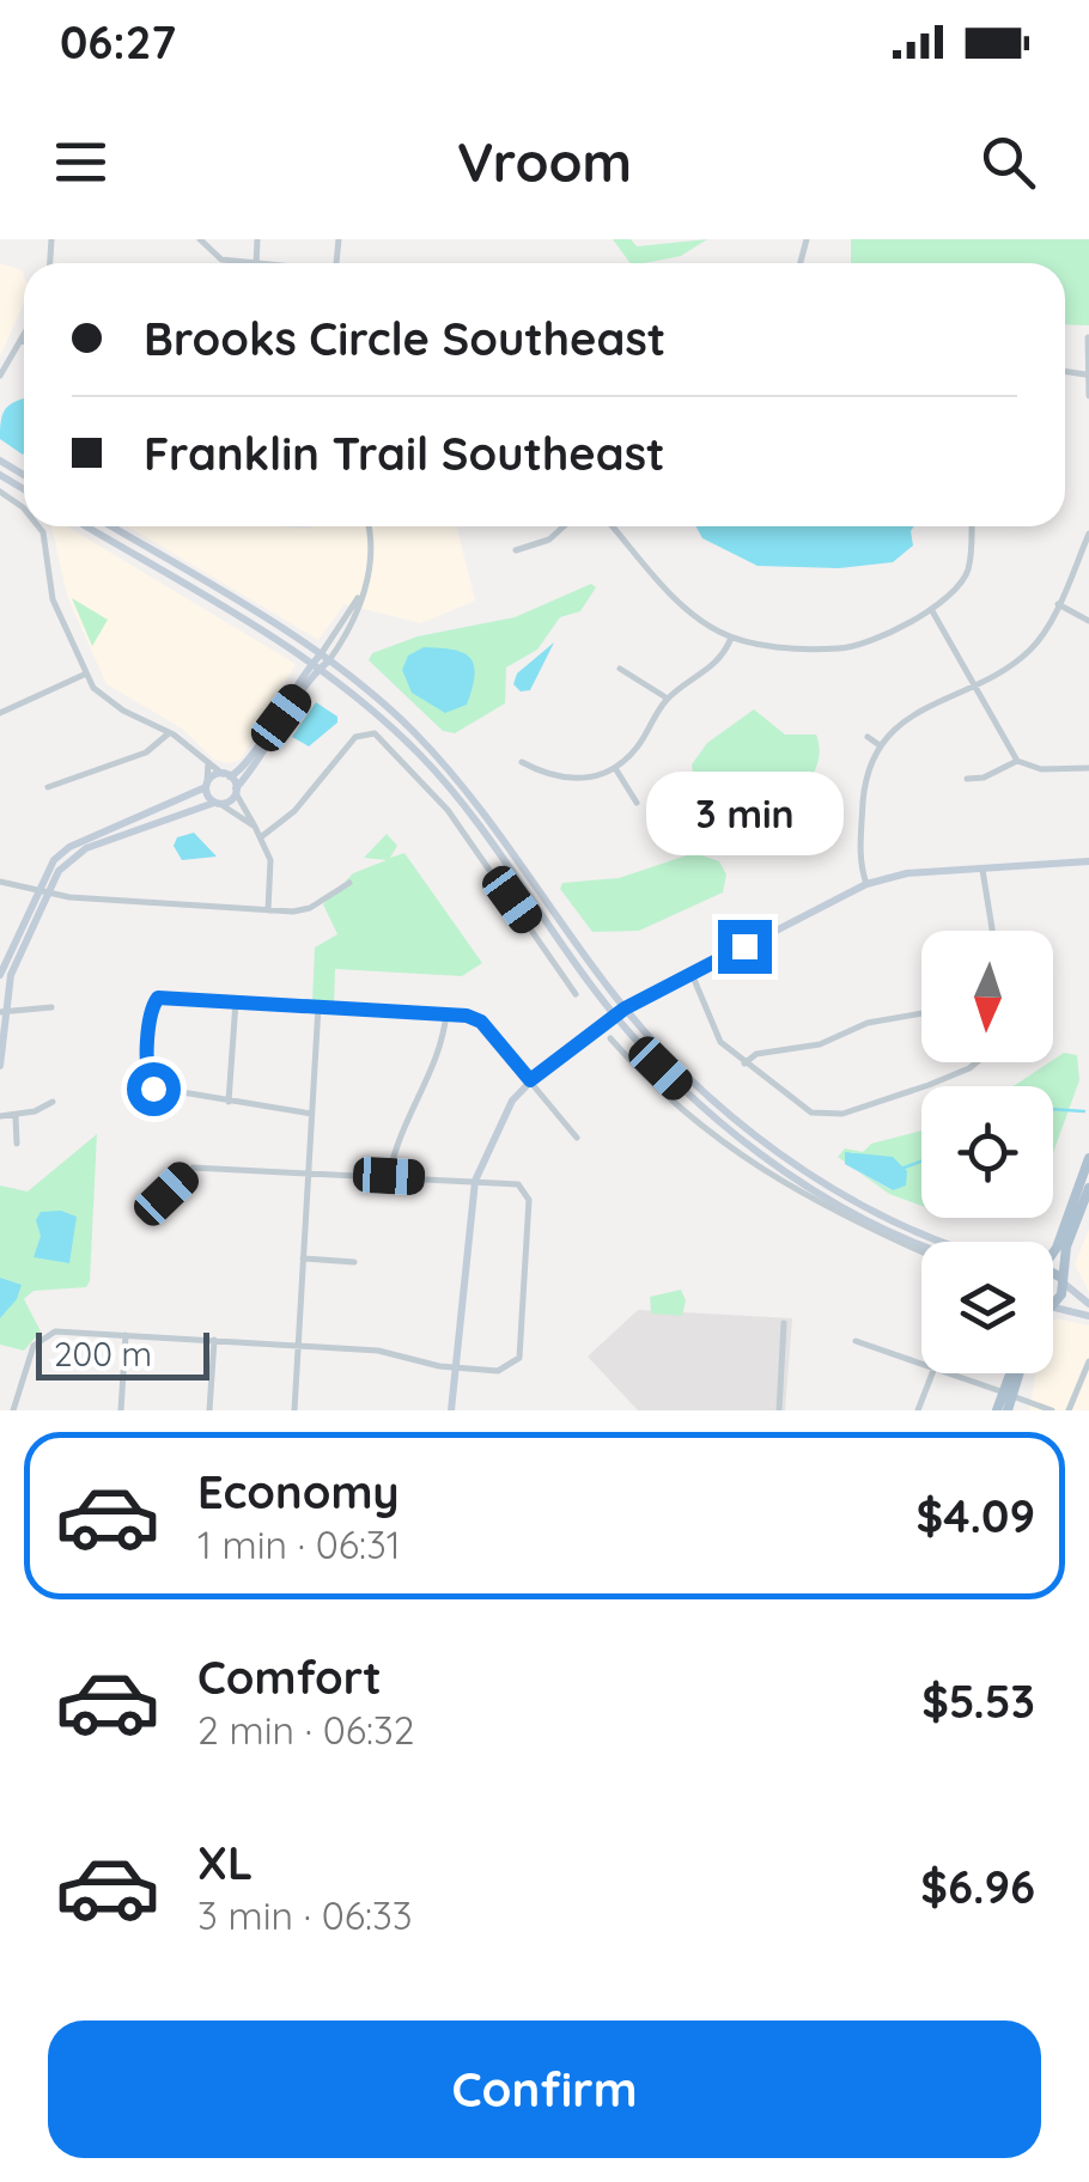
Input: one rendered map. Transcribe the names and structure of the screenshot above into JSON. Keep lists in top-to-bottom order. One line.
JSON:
{"scale_bar":"200 m","north":"bottom","page":{"status":"06:27","header":"Vroom","banner":["Brooks Circle Southeast","Franklin Trail Southeast"],"bubble":"3 min","scale":"200 m","list":[{"name":"Economy","note":"1 min · 06:31","value":"$4.09"},{"name":"Comfort","note":"2 min · 06:32","value":"$5.53"},{"name":"XL","note":"3 min · 06:33","value":"$6.96"}],"buttons":"Confirm"}}
